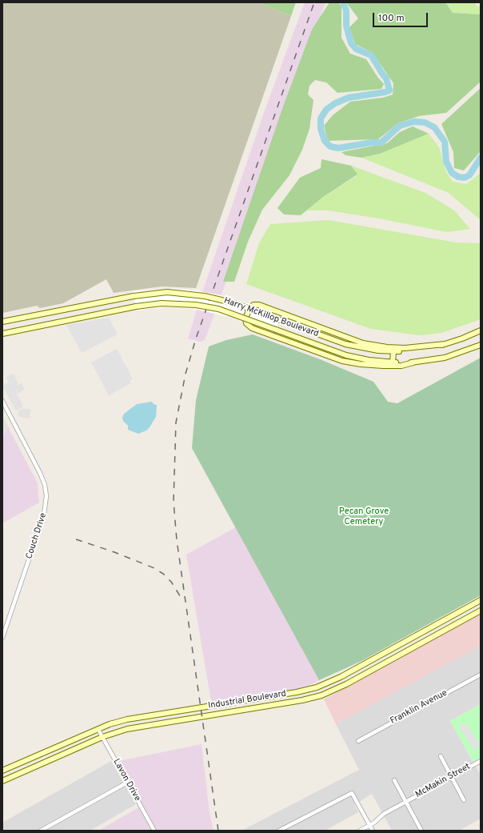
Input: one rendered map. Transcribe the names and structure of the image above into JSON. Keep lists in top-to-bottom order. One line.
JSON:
{"streets":{"main road":["Harry McKillop Boulevard","Industrial Boulevard"],"street":["Couch Drive","Franklin Avenue","Lavon Drive","McMakin Street"]},"crossings":[["Industrial Boulevard","Lavon Drive"]],"parks":["Pecan Grove Cemetery"],"scale_bar":"100 m"}
